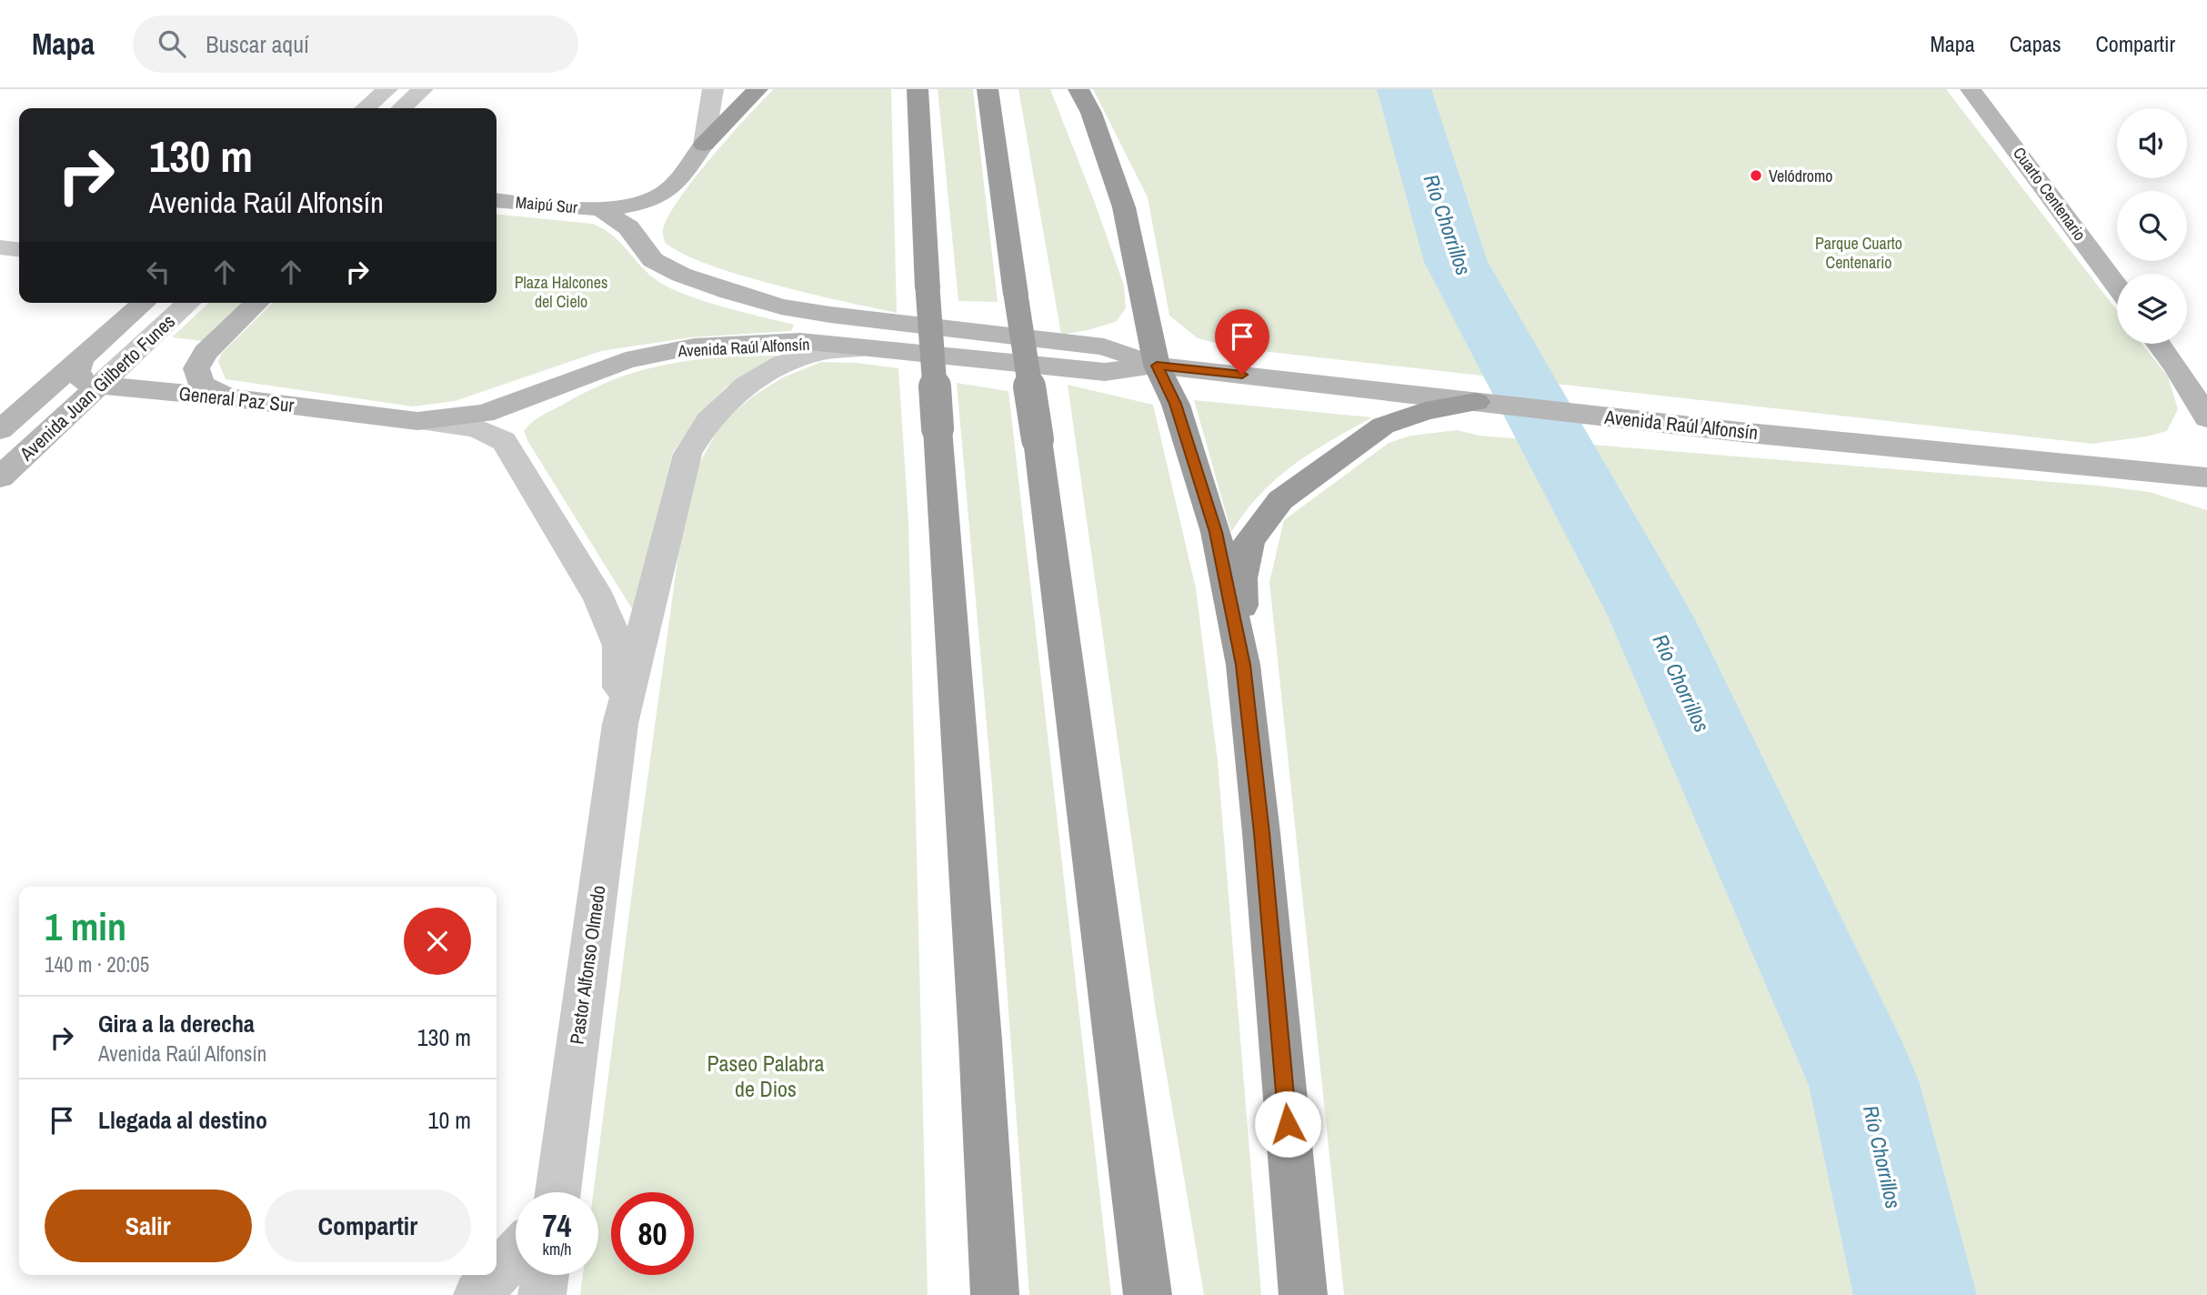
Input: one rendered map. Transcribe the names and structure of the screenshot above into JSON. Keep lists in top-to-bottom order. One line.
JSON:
{"streets":{"main road":["Cuarto Centenario","Maipú Sur","Avenida Raúl Alfonsín","Avenida Juan Gilberto Funes","General Paz Sur"],"street":["Pastor Alfonso Olmedo"]},"crossings":[["Maipú Sur","Avenida Raúl Alfonsín"],["Avenida Raúl Alfonsín","General Paz Sur"],["Avenida Juan Gilberto Funes","General Paz Sur"]],"water":["Río Chorrillos"],"parks":["Parque Cuarto Centenario","Plaza Halcones del Cielo","Paseo Palabra de Dios"],"places":["Velódromo"],"page":{"header":"Mapa","search":"Buscar aquí","nav":["Mapa","Capas","Compartir"],"turn":["130 m","Avenida Raúl Alfonsín"],"heading":["1 min","140 m · 20:05"],"list":[{"name":"Gira a la derecha","note":"Avenida Raúl Alfonsín","value":"130 m"},{"name":"Llegada al destino","value":"10 m"}],"buttons":["Salir","Compartir"],"speed":"74 km/h","limit":"80"}}
